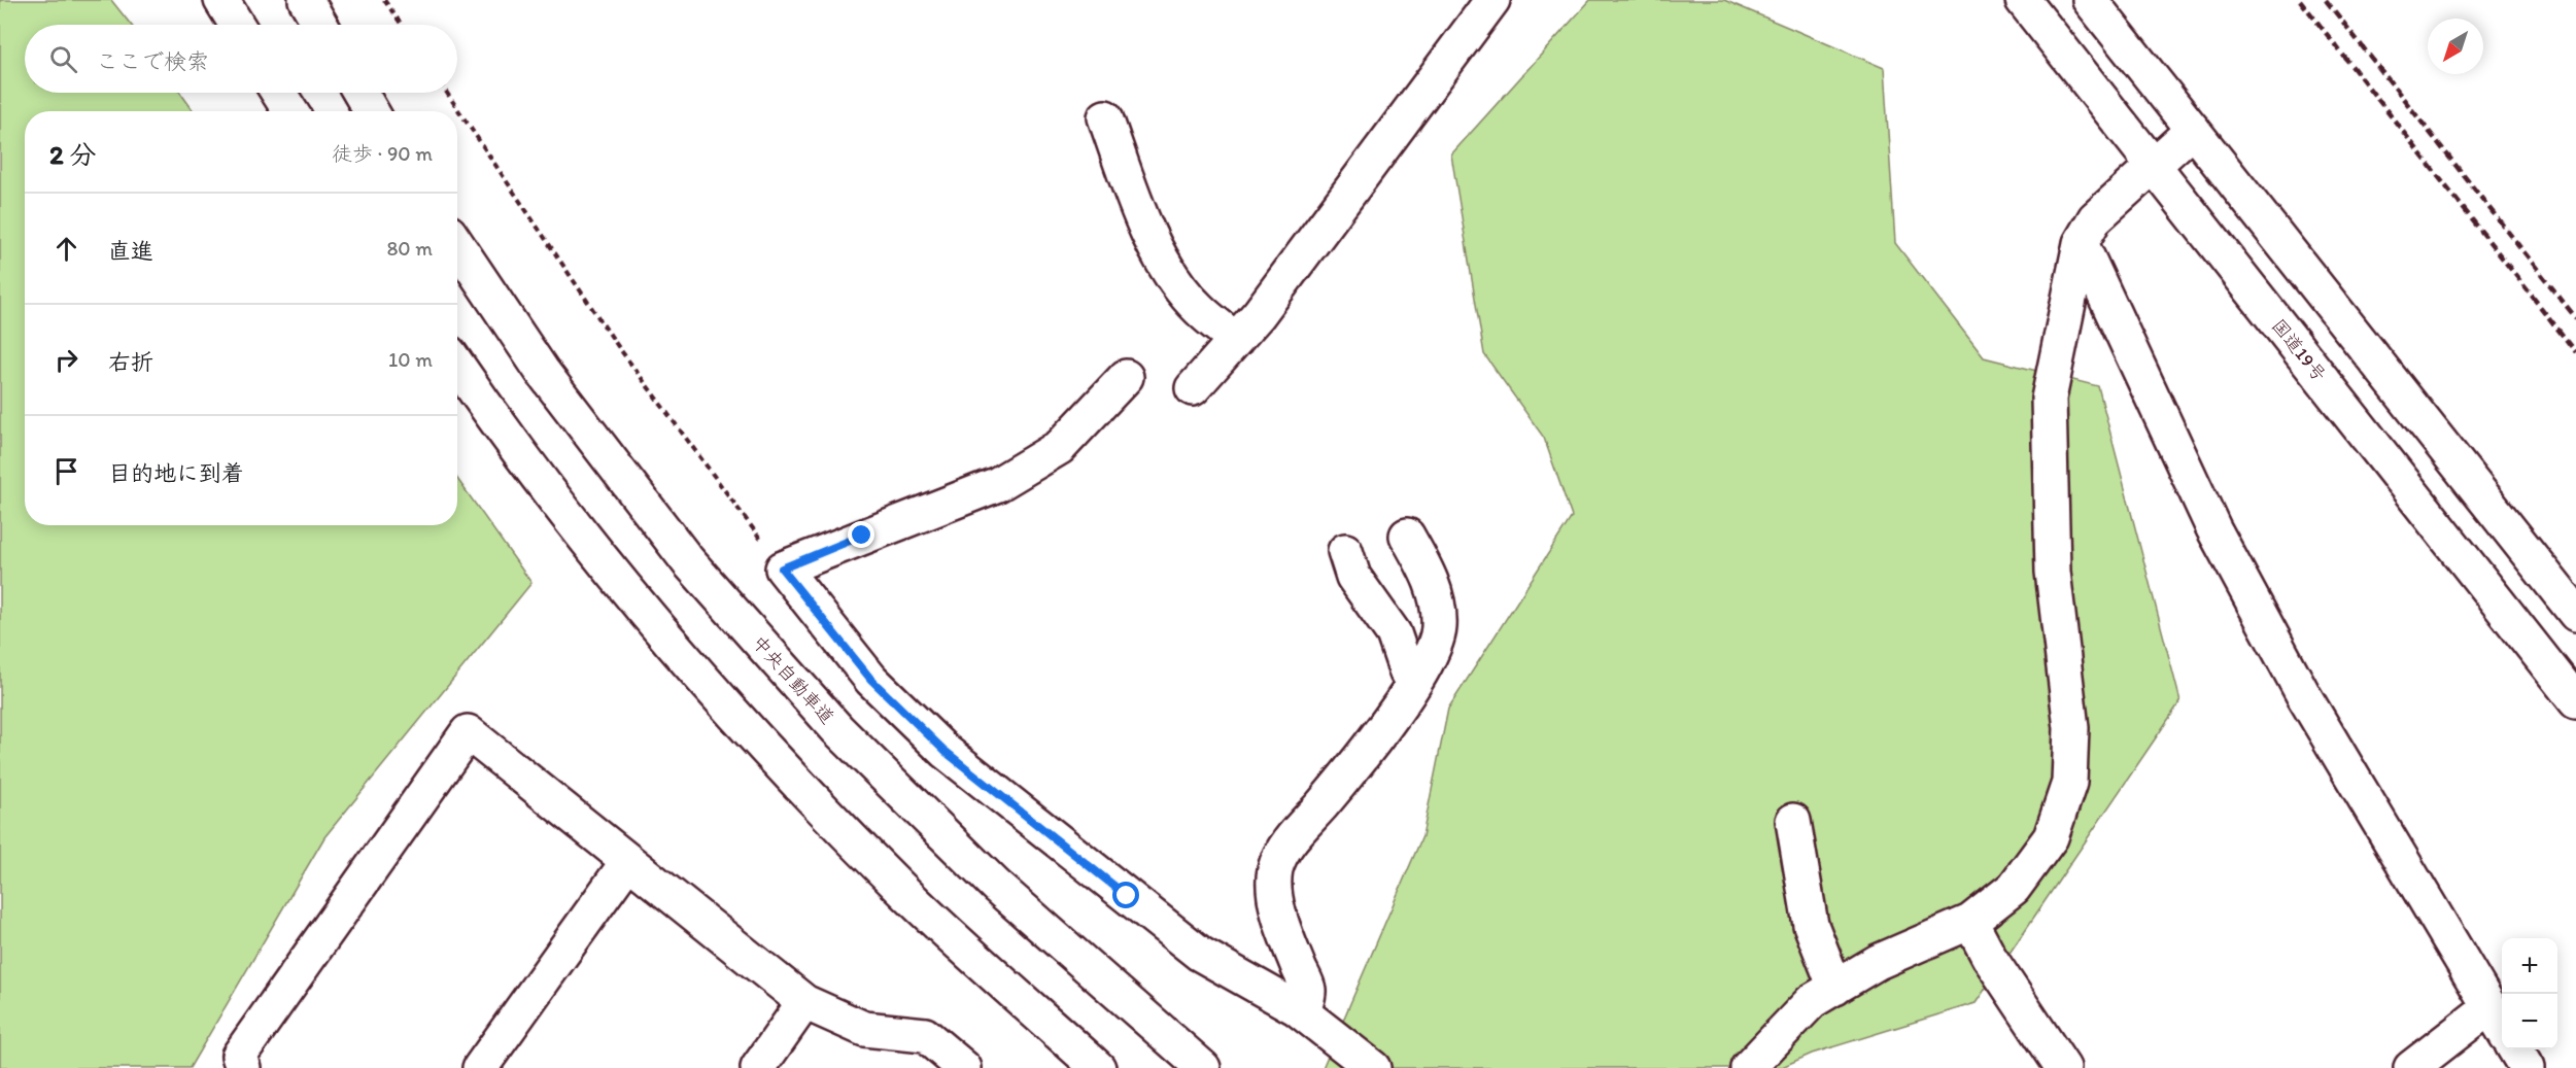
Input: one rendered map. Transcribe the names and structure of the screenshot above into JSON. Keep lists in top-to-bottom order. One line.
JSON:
{"streets":{"main road":["国道19号","中央自動車道"]},"north":"bottom left","page":{"search":"ここで検索","heading":["2 分","徒歩 · 90 m"],"list":[["直進","80 m"],["右折","10 m"],"目的地に到着"],"map_buttons":["+","−"]}}
